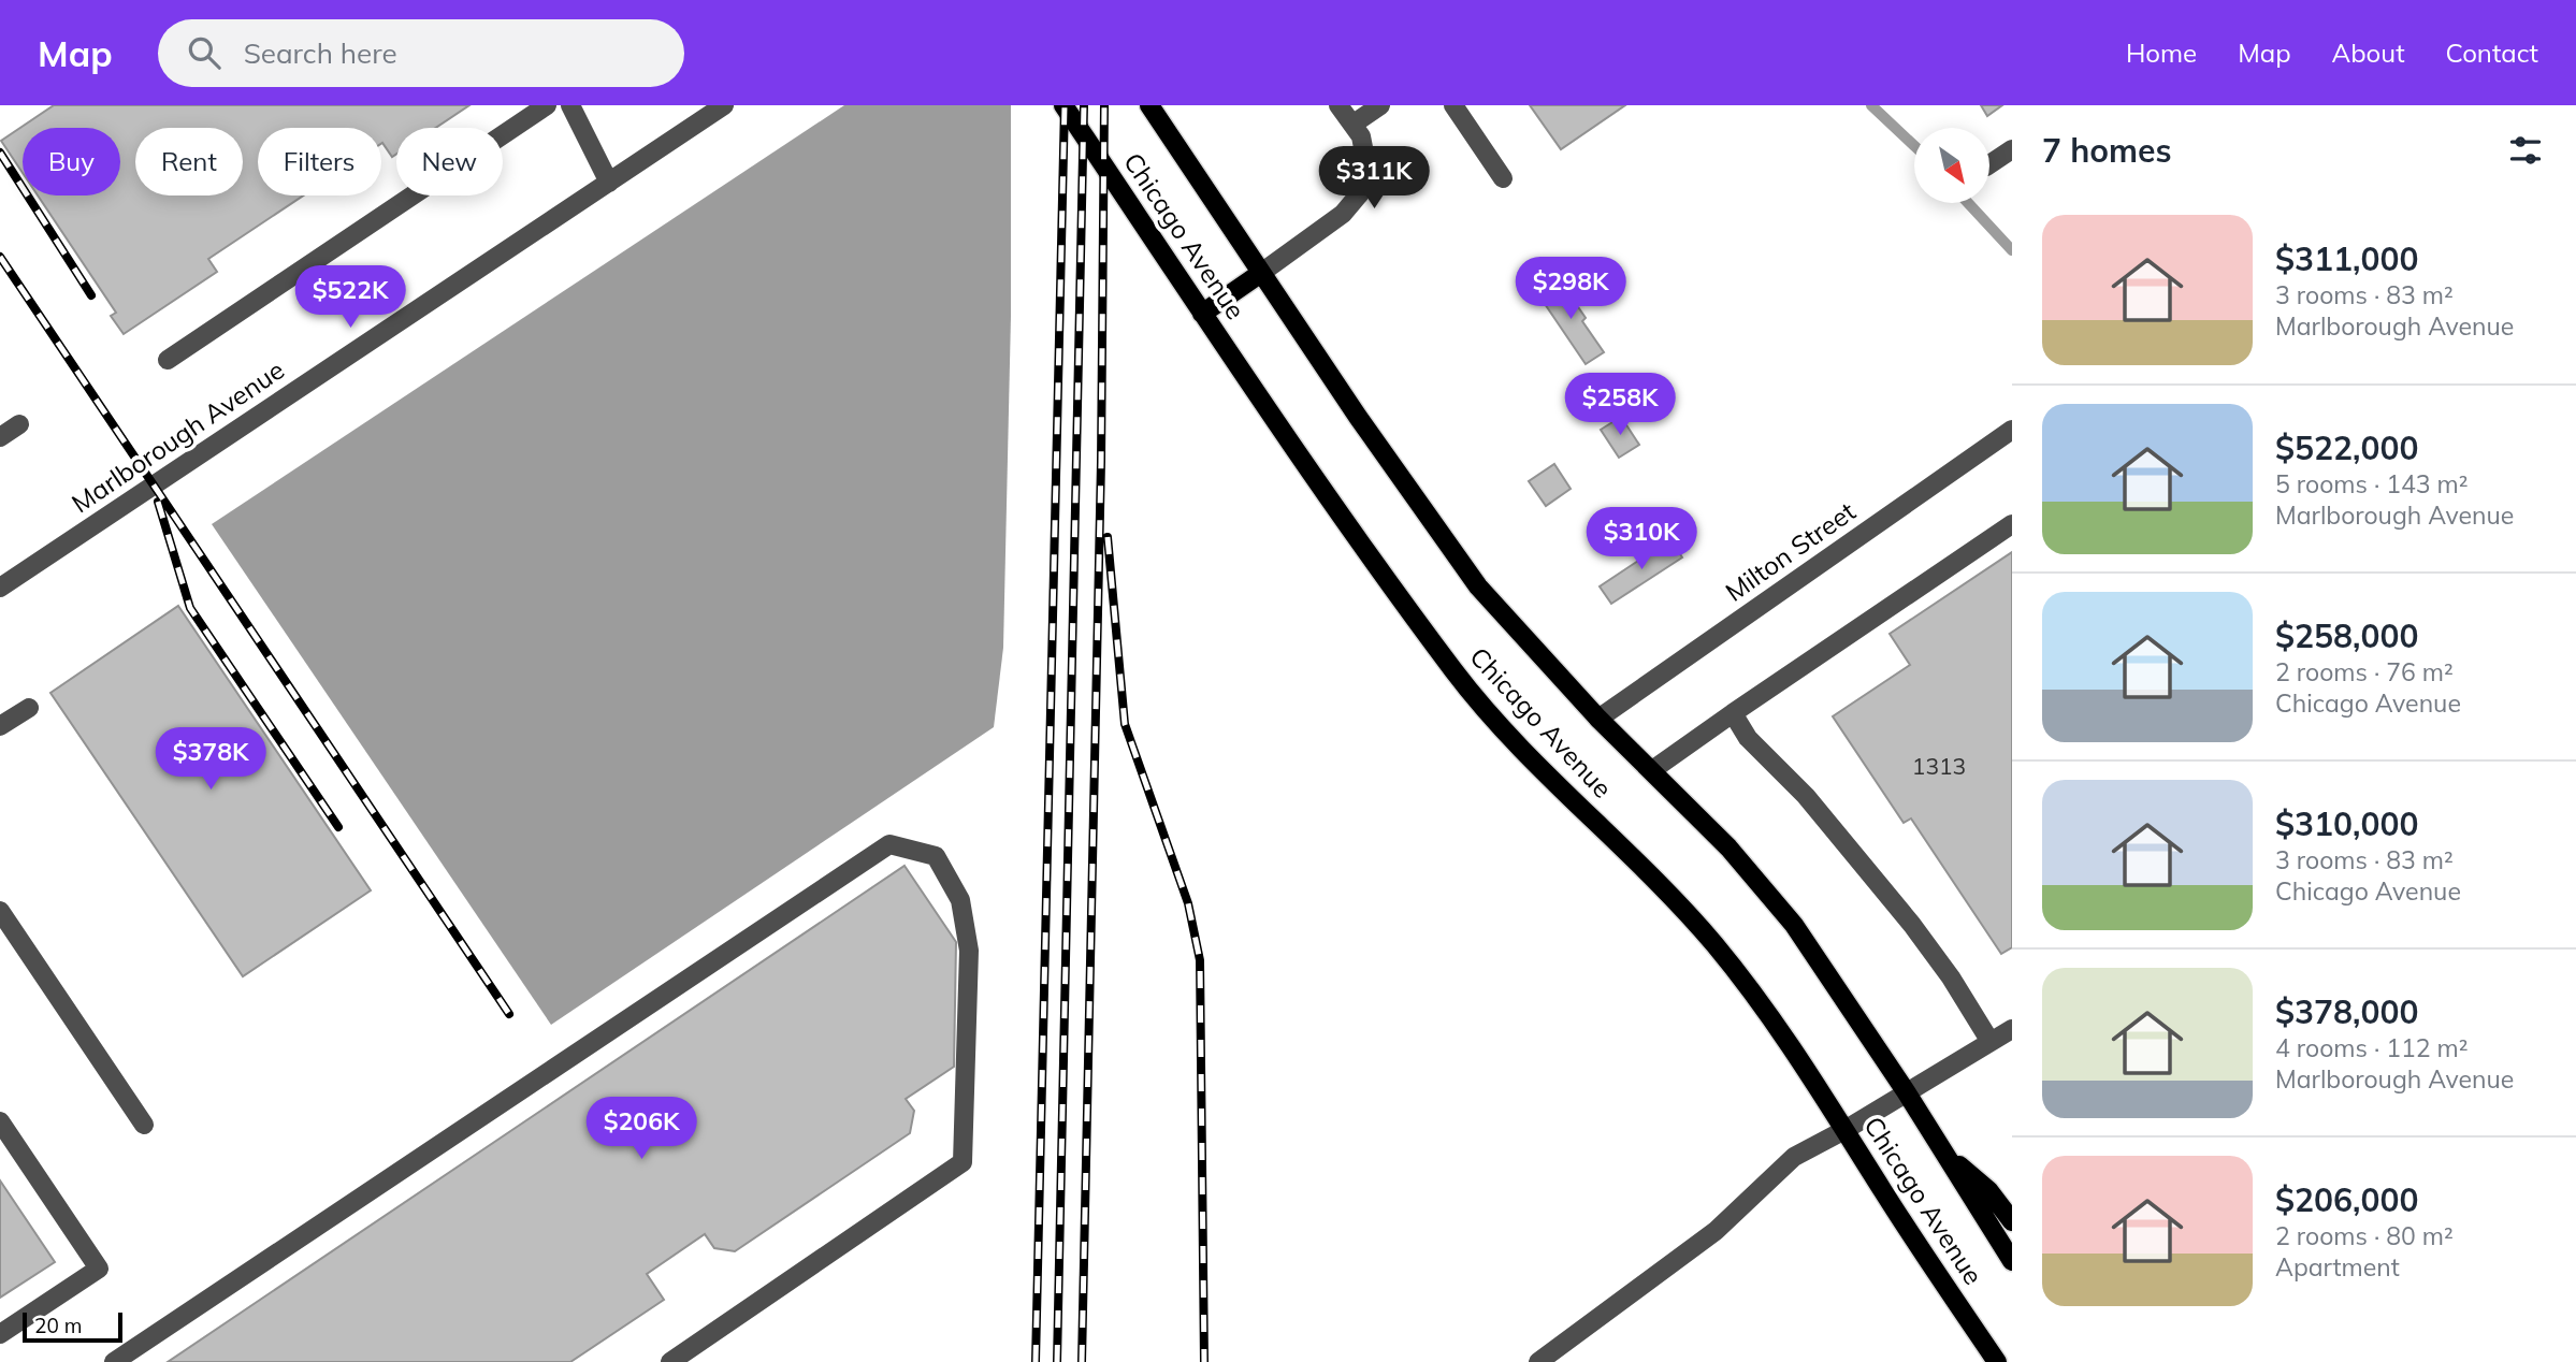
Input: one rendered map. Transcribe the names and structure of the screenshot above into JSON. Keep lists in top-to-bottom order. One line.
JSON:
{"streets":{"main road":["Chicago Avenue"],"street":["Marlborough Avenue","Milton Street"]},"crossings":[["Chicago Avenue","Milton Street"]],"house_numbers":["1313"],"scale_bar":"20 m","north":"bottom right","page":{"header":"Map","search":"Search here","nav":["Home","Map","About","Contact"],"heading":"7 homes","chip":["Buy","Rent","Filters","New"],"price":["$311K","$298K","$522K","$258K","$310K","$378K","$206K"],"list":[{"name":"$311,000","note":"3 rooms · 83 m² · Marlborough Avenue"},{"name":"$522,000","note":"5 rooms · 143 m² · Marlborough Avenue"},{"name":"$258,000","note":"2 rooms · 76 m² · Chicago Avenue"},{"name":"$310,000","note":"3 rooms · 83 m² · Chicago Avenue"},{"name":"$378,000","note":"4 rooms · 112 m² · Marlborough Avenue"},{"name":"$206,000","note":"2 rooms · 80 m² · Apartment"}],"scale":"20 m"}}
